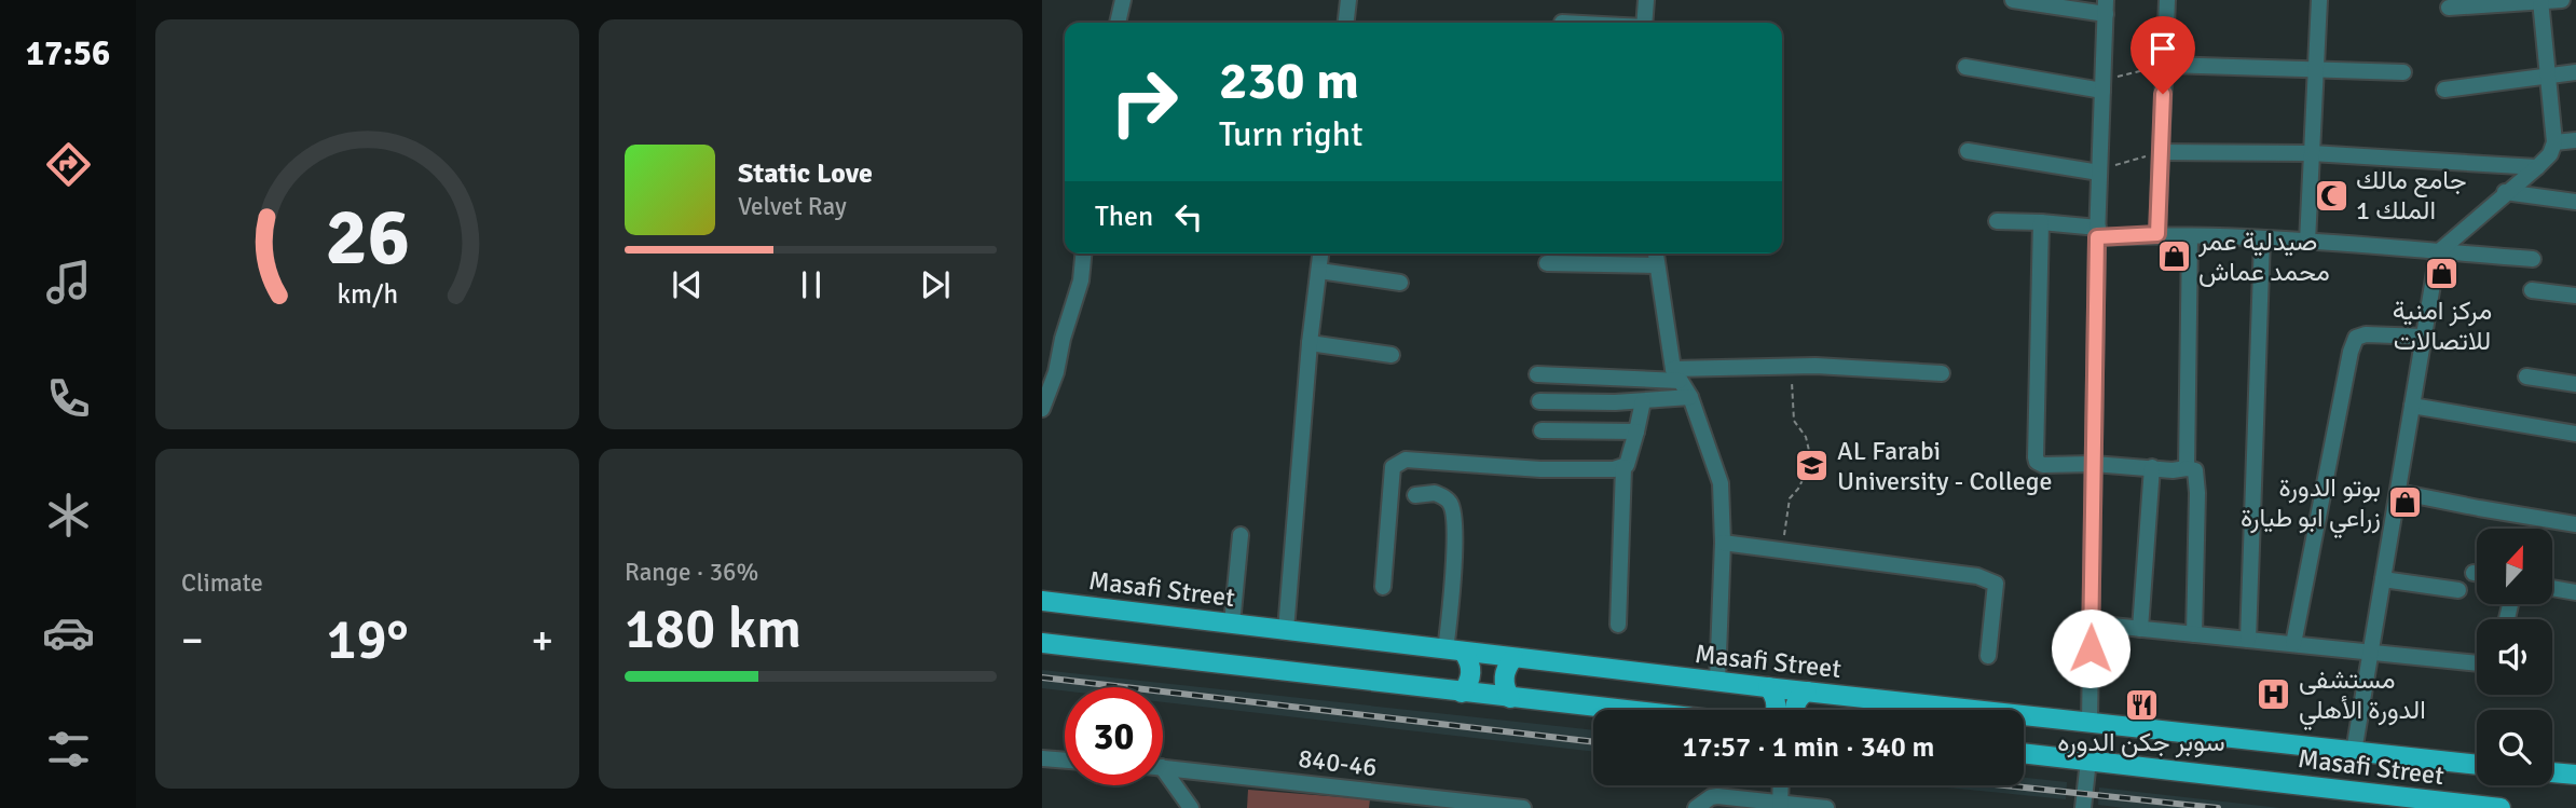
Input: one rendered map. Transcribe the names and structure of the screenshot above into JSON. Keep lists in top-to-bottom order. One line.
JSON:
{"streets":{"main road":["Masafi Street"],"street":["840-46"]},"places":{"mosque":["جامع مالك الملك 1"],"shop":["صيدلية عمر محمد عماش","مركز امنية للاتصالات","بوتو الدورة زراعي ابو طيارة"],"school or university":["AL Farabi University - College"],"hospital":["مستشفى الدورة الأهلي"],"restaurant":["سوبر جكن الدوره"]},"north":"top","page":{"tabs":"17:56","turn":["230 m","Turn right"],"song":["Static Love","Velvet Ray"],"then":"Then","tile":["Climate",["Range · 36%","180 km"]],"heat":["−","19°","+"],"limit":"30","trip":"17:57 · 1 min · 340 m","gauge":["26","km/h"]}}
